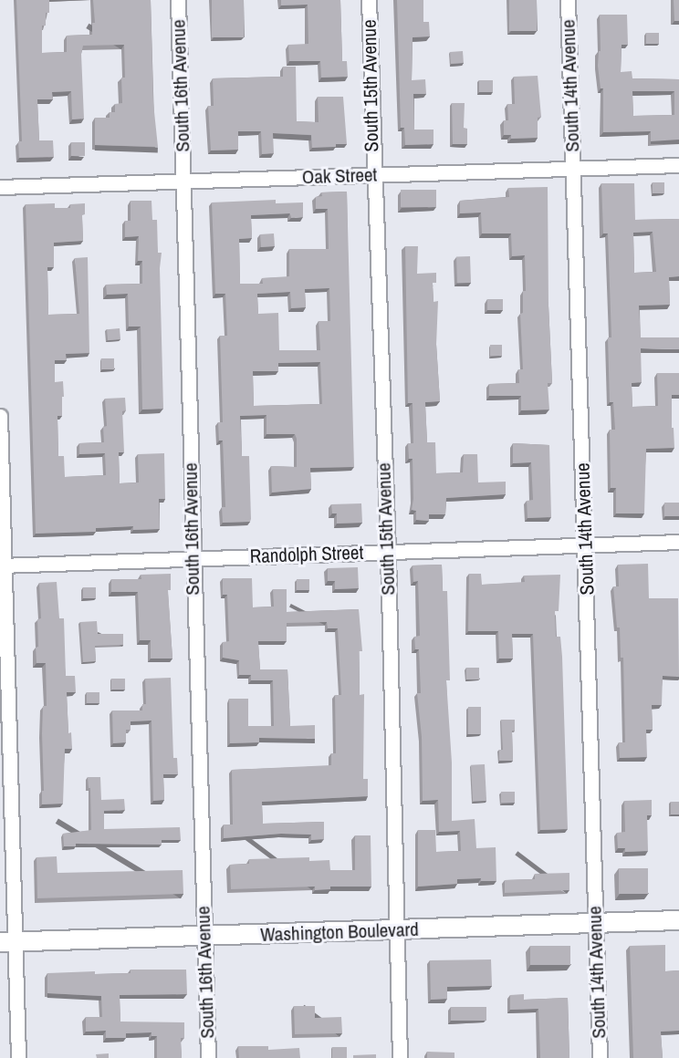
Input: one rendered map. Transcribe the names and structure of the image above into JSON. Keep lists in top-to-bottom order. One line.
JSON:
{"streets":{"street":["South 16th Avenue","South 15th Avenue","South 14th Avenue","Oak Street","Randolph Street","Washington Boulevard"]},"crossings":[["South 16th Avenue","Oak Street"],["South 16th Avenue","Randolph Street"],["South 16th Avenue","Washington Boulevard"],["South 15th Avenue","Oak Street"],["South 15th Avenue","Randolph Street"],["South 15th Avenue","Washington Boulevard"],["South 14th Avenue","Oak Street"],["South 14th Avenue","Randolph Street"],["South 14th Avenue","Washington Boulevard"]]}
